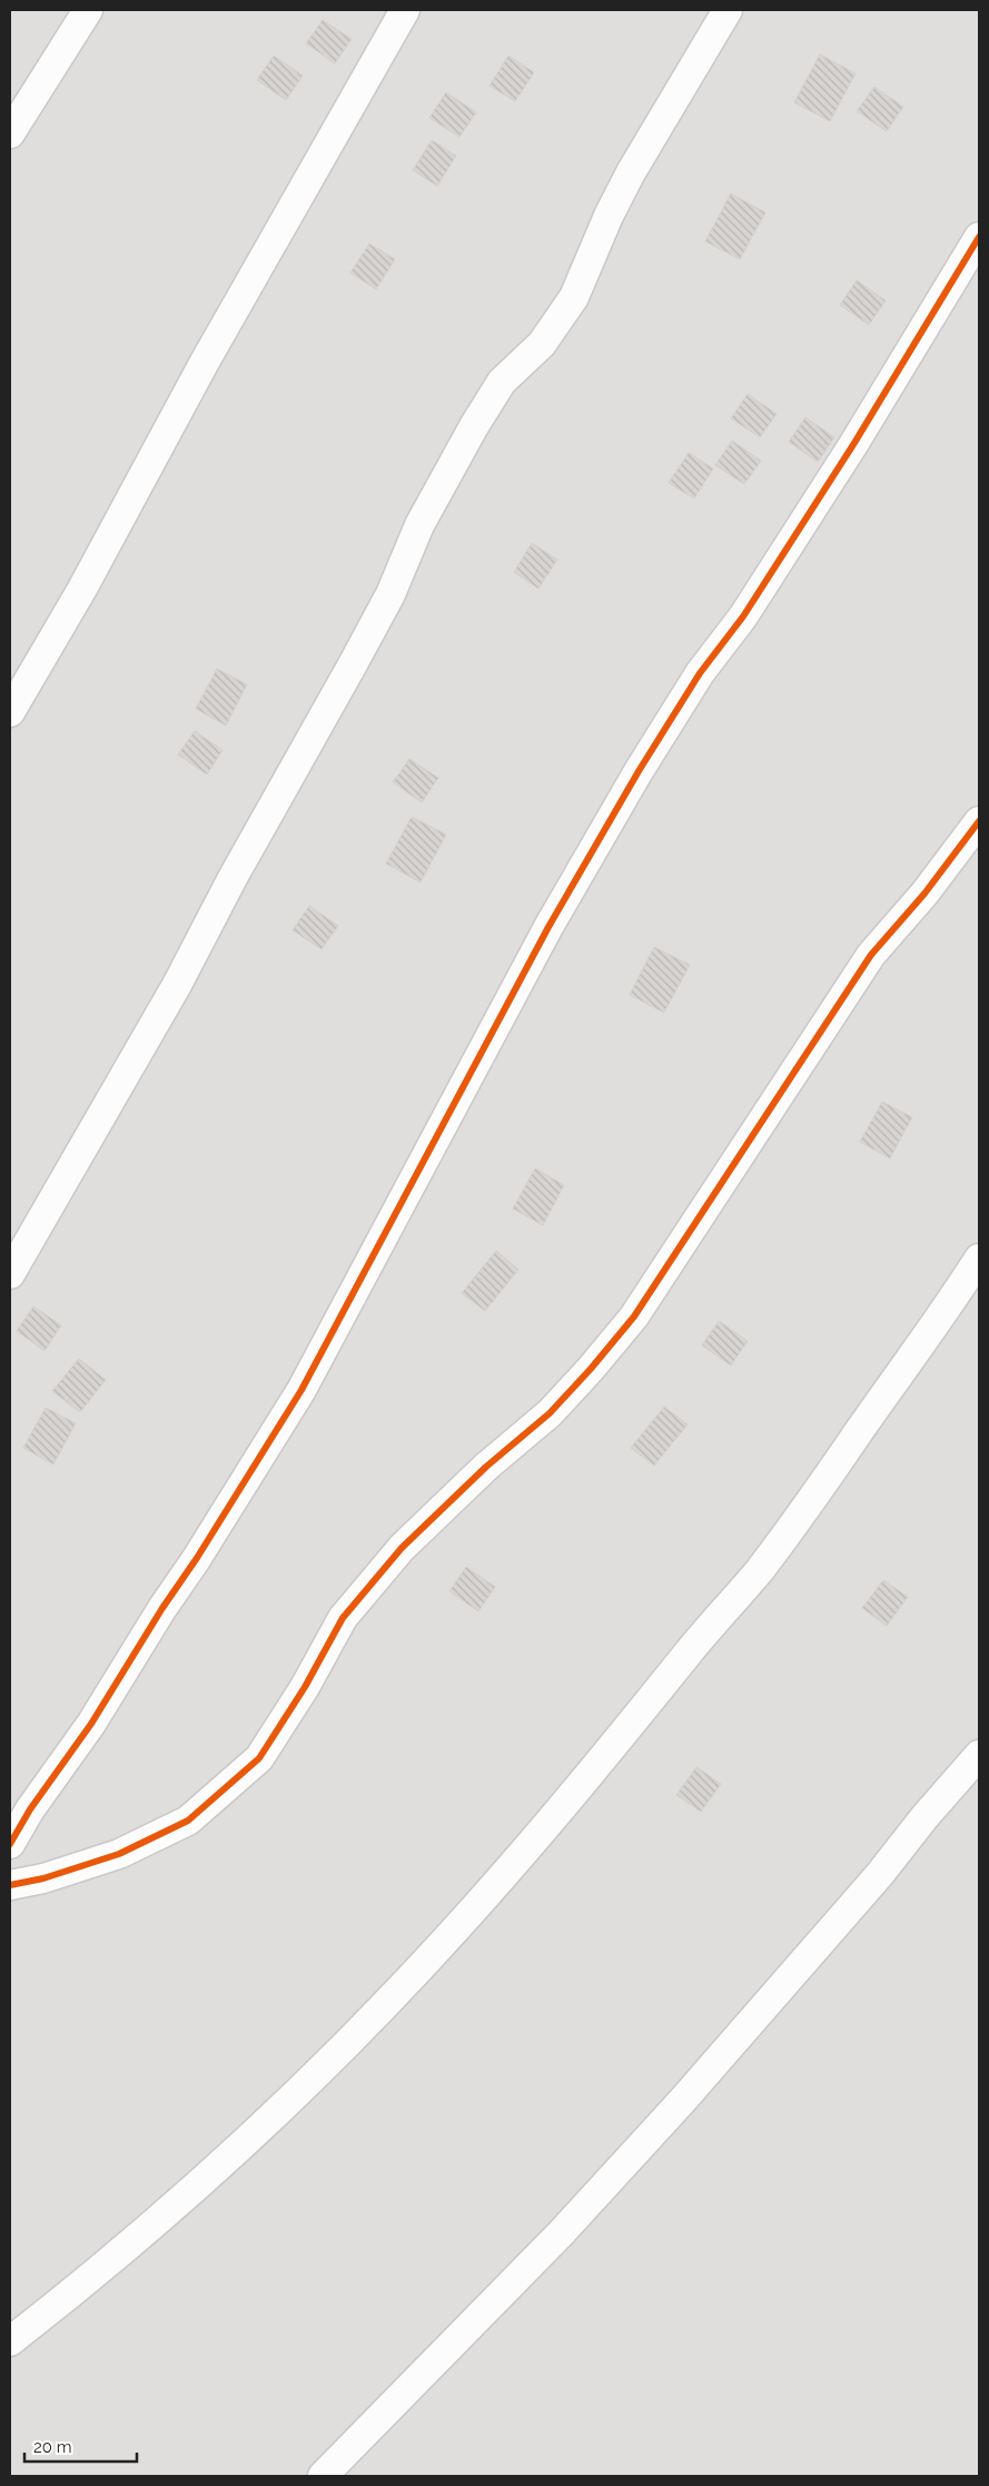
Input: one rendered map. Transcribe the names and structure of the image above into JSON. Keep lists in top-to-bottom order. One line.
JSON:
{"scale_bar":"20 m"}
